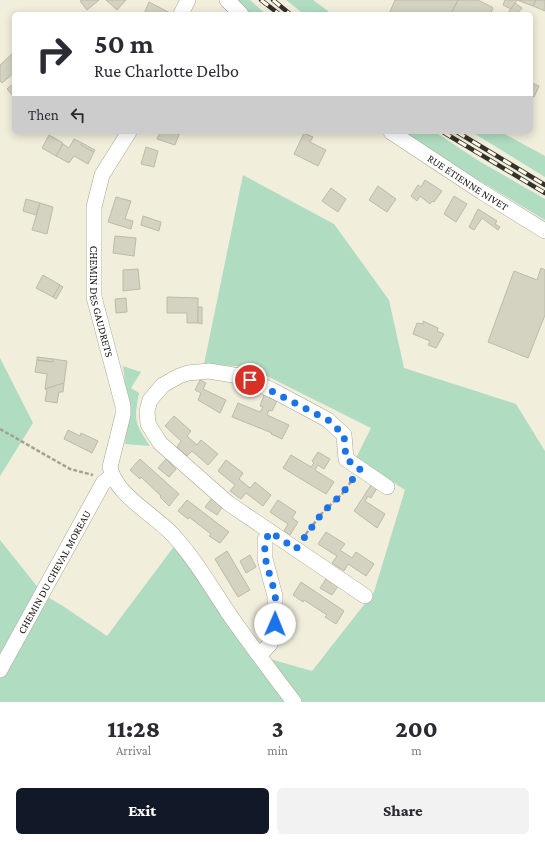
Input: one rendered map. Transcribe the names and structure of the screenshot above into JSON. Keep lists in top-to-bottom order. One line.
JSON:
{"streets":{"street":["RUE ÉTIENNE NIVET","CHEMIN DES GAUDRETS","CHEMIN DU CHEVAL MOREAU"]},"crossings":[["CHEMIN DES GAUDRETS","CHEMIN DU CHEVAL MOREAU"]],"page":{"turn":["50 m","Rue Charlotte Delbo"],"then":"Then","eta":["11:28","Arrival","3","min","200","m"],"buttons":["Exit","Share"]}}
